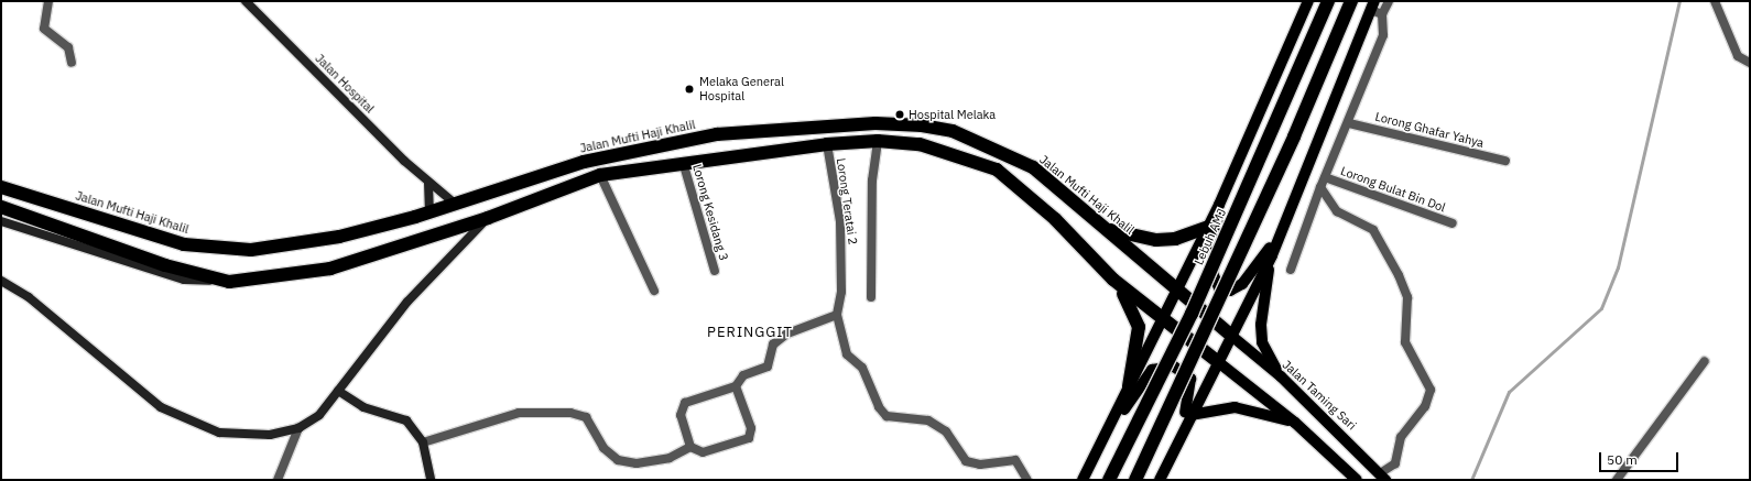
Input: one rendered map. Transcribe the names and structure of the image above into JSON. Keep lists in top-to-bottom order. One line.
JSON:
{"streets":{"highway":["Jalan Mufti Haji Khalil","Lebuh AMJ"],"main road":["Jalan Taming Sari"],"street":["Jalan Hospital","Lorong Ghafar Yahya","Lorong Bulat Bin Dol","Lorong Teratai 2","Lorong Kesidang 3"]},"crossings":[["Jalan Hospital","Jalan Mufti Haji Khalil"],["Jalan Mufti Haji Khalil","Jalan Taming Sari"]],"districts":["PERINGGIT"],"places":["Melaka General Hospital","Hospital Melaka"],"scale_bar":"50 m"}
